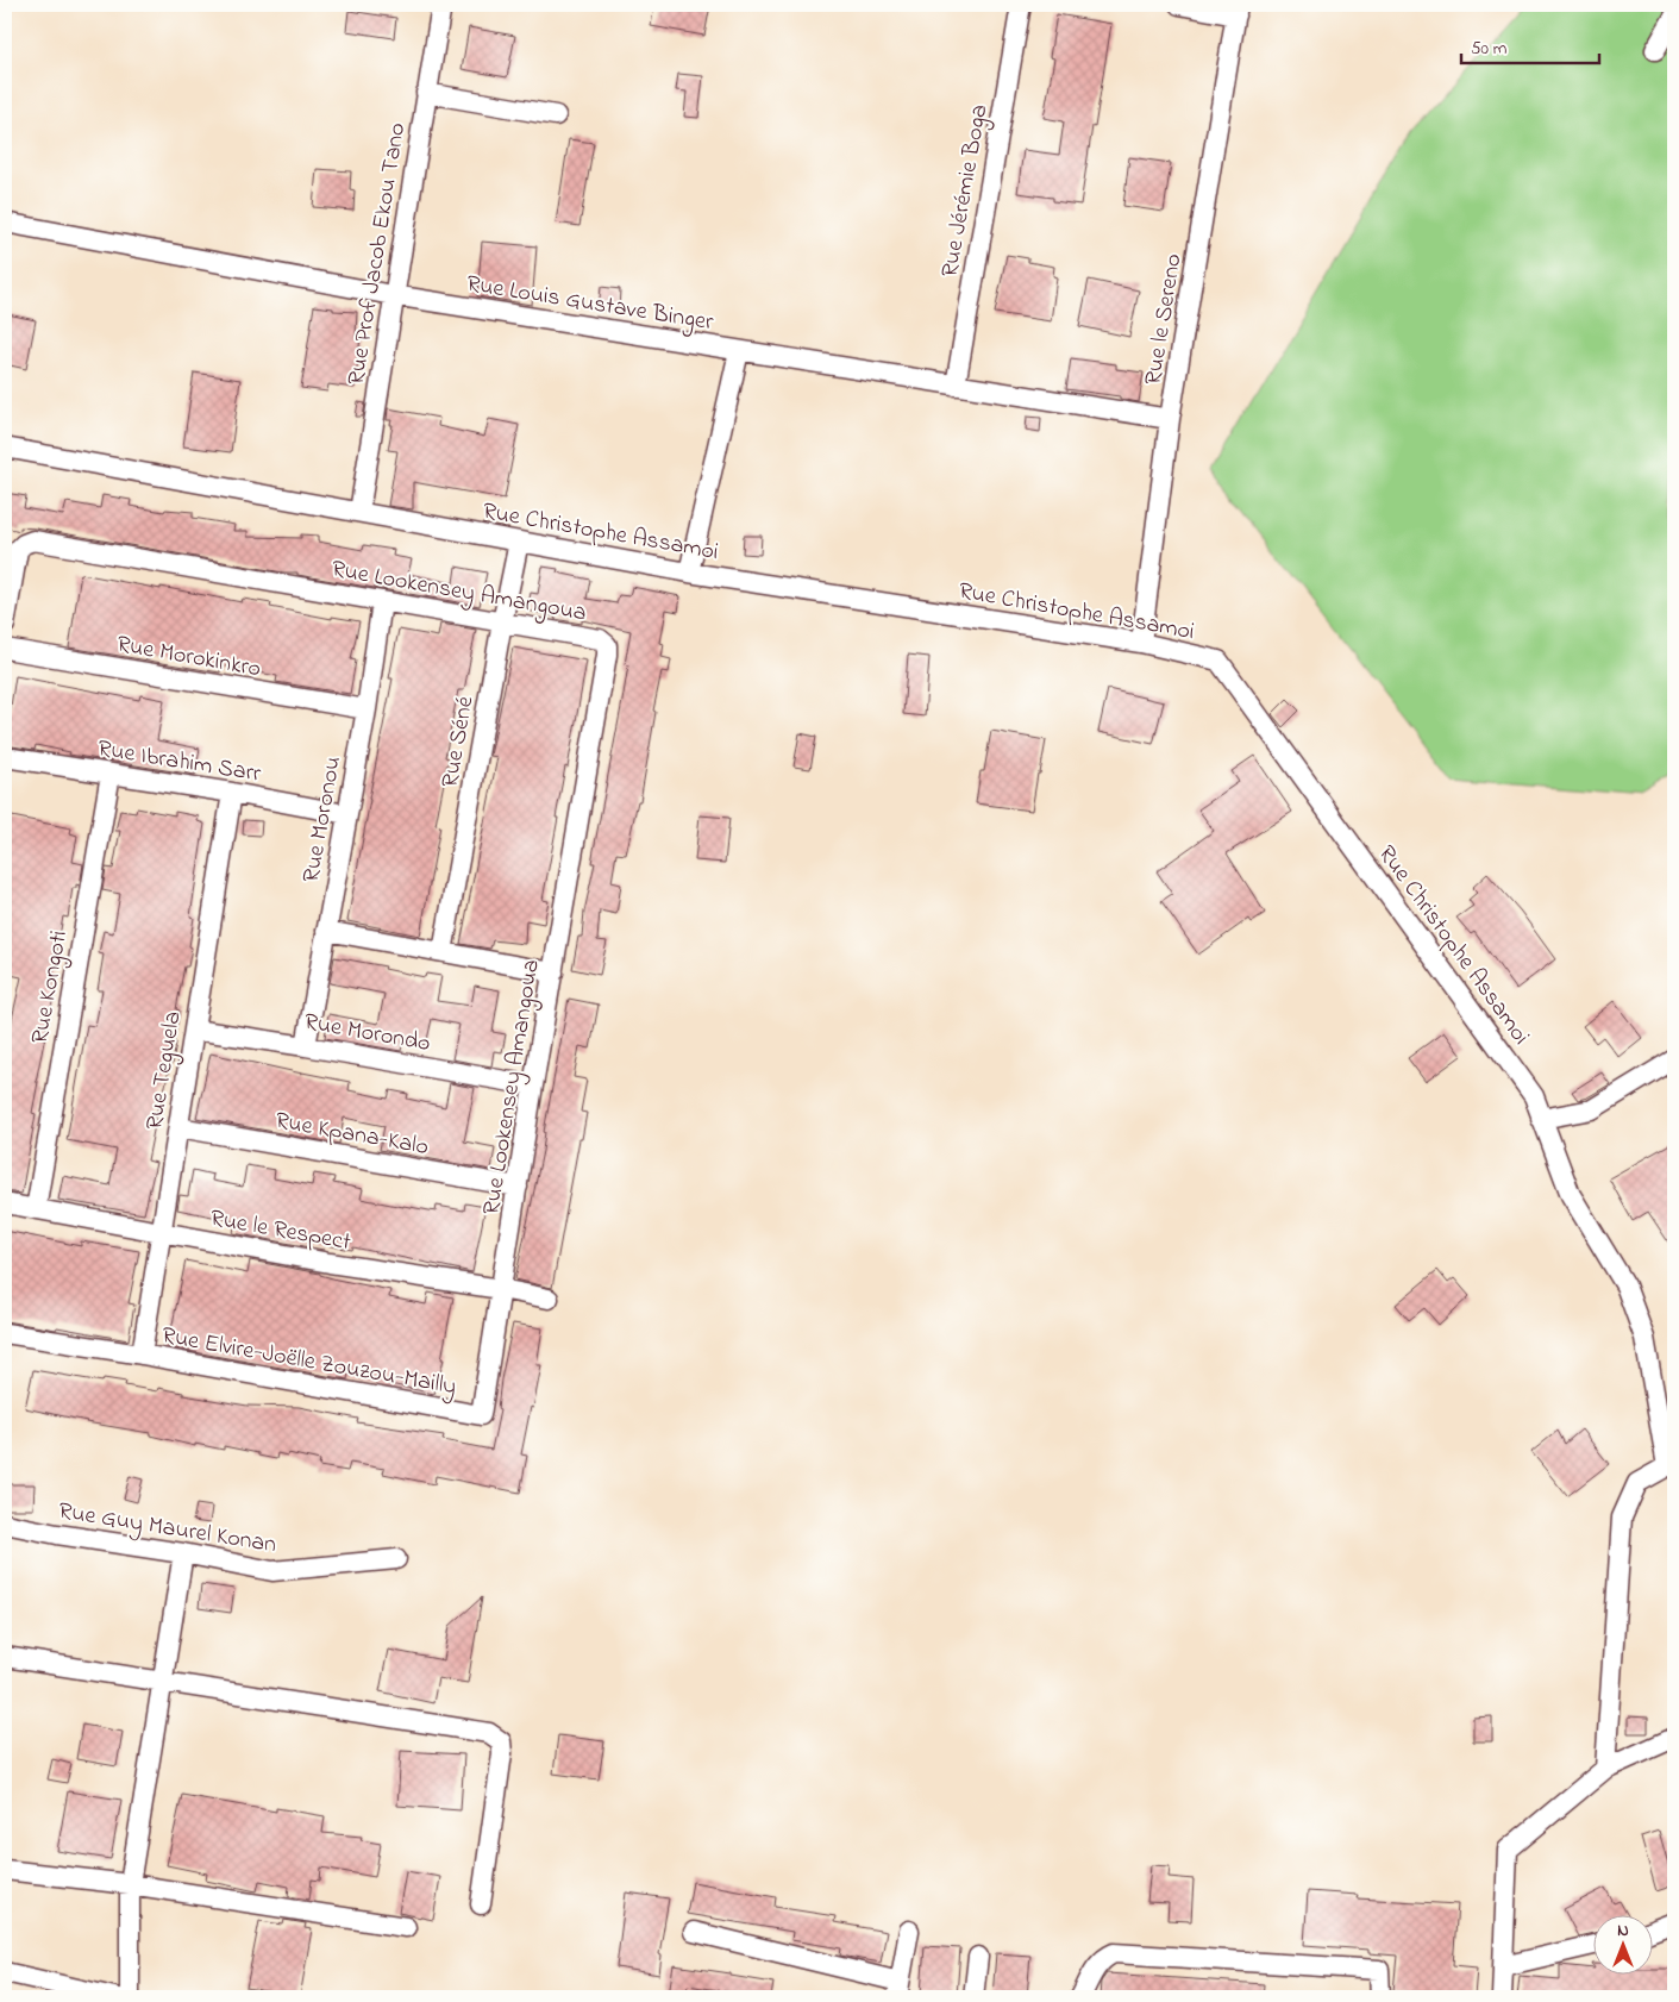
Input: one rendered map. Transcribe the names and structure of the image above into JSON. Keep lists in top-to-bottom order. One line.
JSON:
{"streets":{"street":["Rue Jérémie Boga","Rue Prof Jacob Ekou Tano","Rue Louis Gustave Binger","Rue le Sereno","Rue Christophe Assamoi","Rue Lookensey Amangoua","Rue Morokinkro","Rue Séné","Rue Ibrahim Sarr","Rue Moronou","Rue Kongoti","Rue Morondo","Rue Teguela","Rue Kpana-Kalo","Rue le Respect","Rue Elvire-Joëlle Zouzou-Mailly","Rue Guy Maurel Konan"]},"crossings":[["Rue Jérémie Boga","Rue Louis Gustave Binger"],["Rue Prof Jacob Ekou Tano","Rue Louis Gustave Binger"],["Rue Prof Jacob Ekou Tano","Rue Christophe Assamoi"],["Rue Louis Gustave Binger","Rue le Sereno"],["Rue le Sereno","Rue Christophe Assamoi"],["Rue Christophe Assamoi","Rue Séné"],["Rue Lookensey Amangoua","Rue Séné"],["Rue Lookensey Amangoua","Rue Moronou"],["Rue Lookensey Amangoua","Rue Morondo"],["Rue Lookensey Amangoua","Rue Kpana-Kalo"],["Rue Lookensey Amangoua","Rue le Respect"],["Rue Lookensey Amangoua","Rue Elvire-Joëlle Zouzou-Mailly"],["Rue Morokinkro","Rue Moronou"],["Rue Ibrahim Sarr","Rue Moronou"],["Rue Ibrahim Sarr","Rue Kongoti"],["Rue Ibrahim Sarr","Rue Teguela"],["Rue Moronou","Rue Morondo"],["Rue Kongoti","Rue le Respect"],["Rue Morondo","Rue Teguela"],["Rue Teguela","Rue Kpana-Kalo"],["Rue Teguela","Rue le Respect"],["Rue Teguela","Rue Elvire-Joëlle Zouzou-Mailly"],["Rue le Respect","Rue Elvire-Joëlle Zouzou-Mailly"]],"scale_bar":"50 m","north":"top"}
